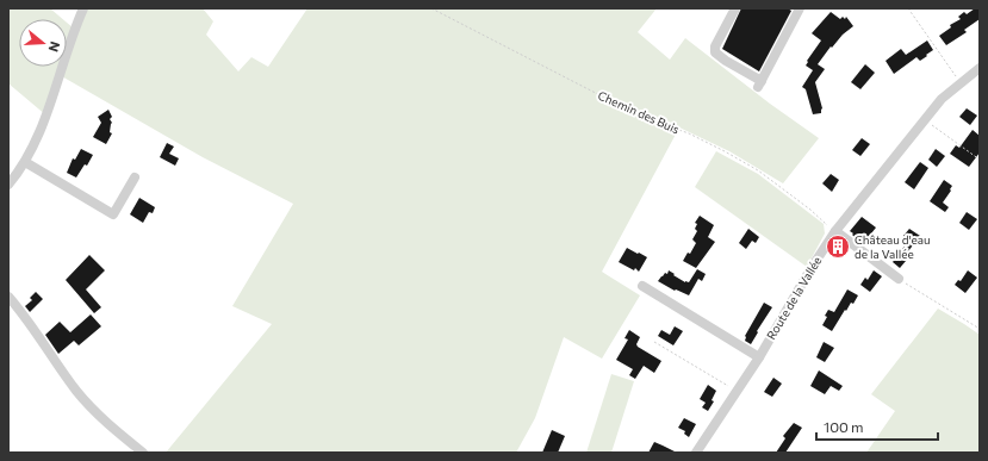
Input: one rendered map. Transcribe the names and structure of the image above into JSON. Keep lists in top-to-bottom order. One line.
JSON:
{"streets":{"street":["Route de la Vallée"],"path":["Chemin des Buis"]},"crossings":[["Chemin des Buis","Route de la Vallée"]],"places":{"building":["Château d'eau de la Vallée"]},"scale_bar":"100 m","north":"right"}
